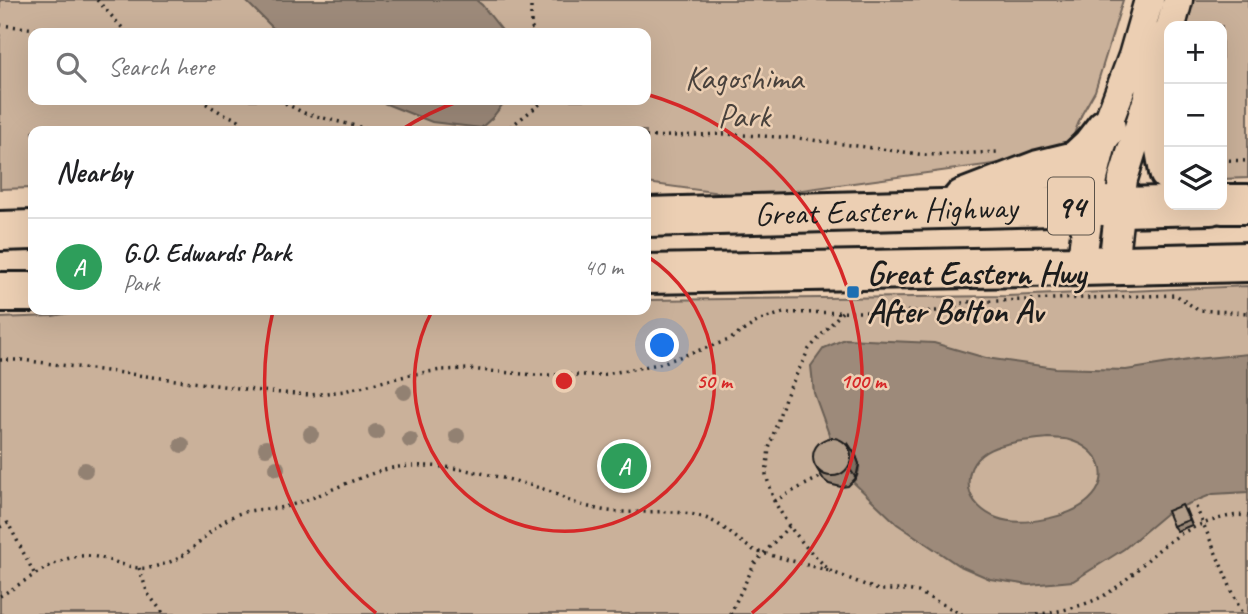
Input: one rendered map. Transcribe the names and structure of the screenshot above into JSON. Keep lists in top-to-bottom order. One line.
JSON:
{"streets":{"highway":["94","Great Eastern Highway"]},"parks":["Kagoshima Park"],"places":{"transit":["Great Eastern Hwy After Bolton Av"]},"page":{"map_buttons":["+","−"],"search":"Search here","heading":"Nearby","list":[{"mark":"A","name":"G.O. Edwards Park","note":"Park","value":"40 m"}],"pins":"A"},"rings":["50 m","100 m"]}
